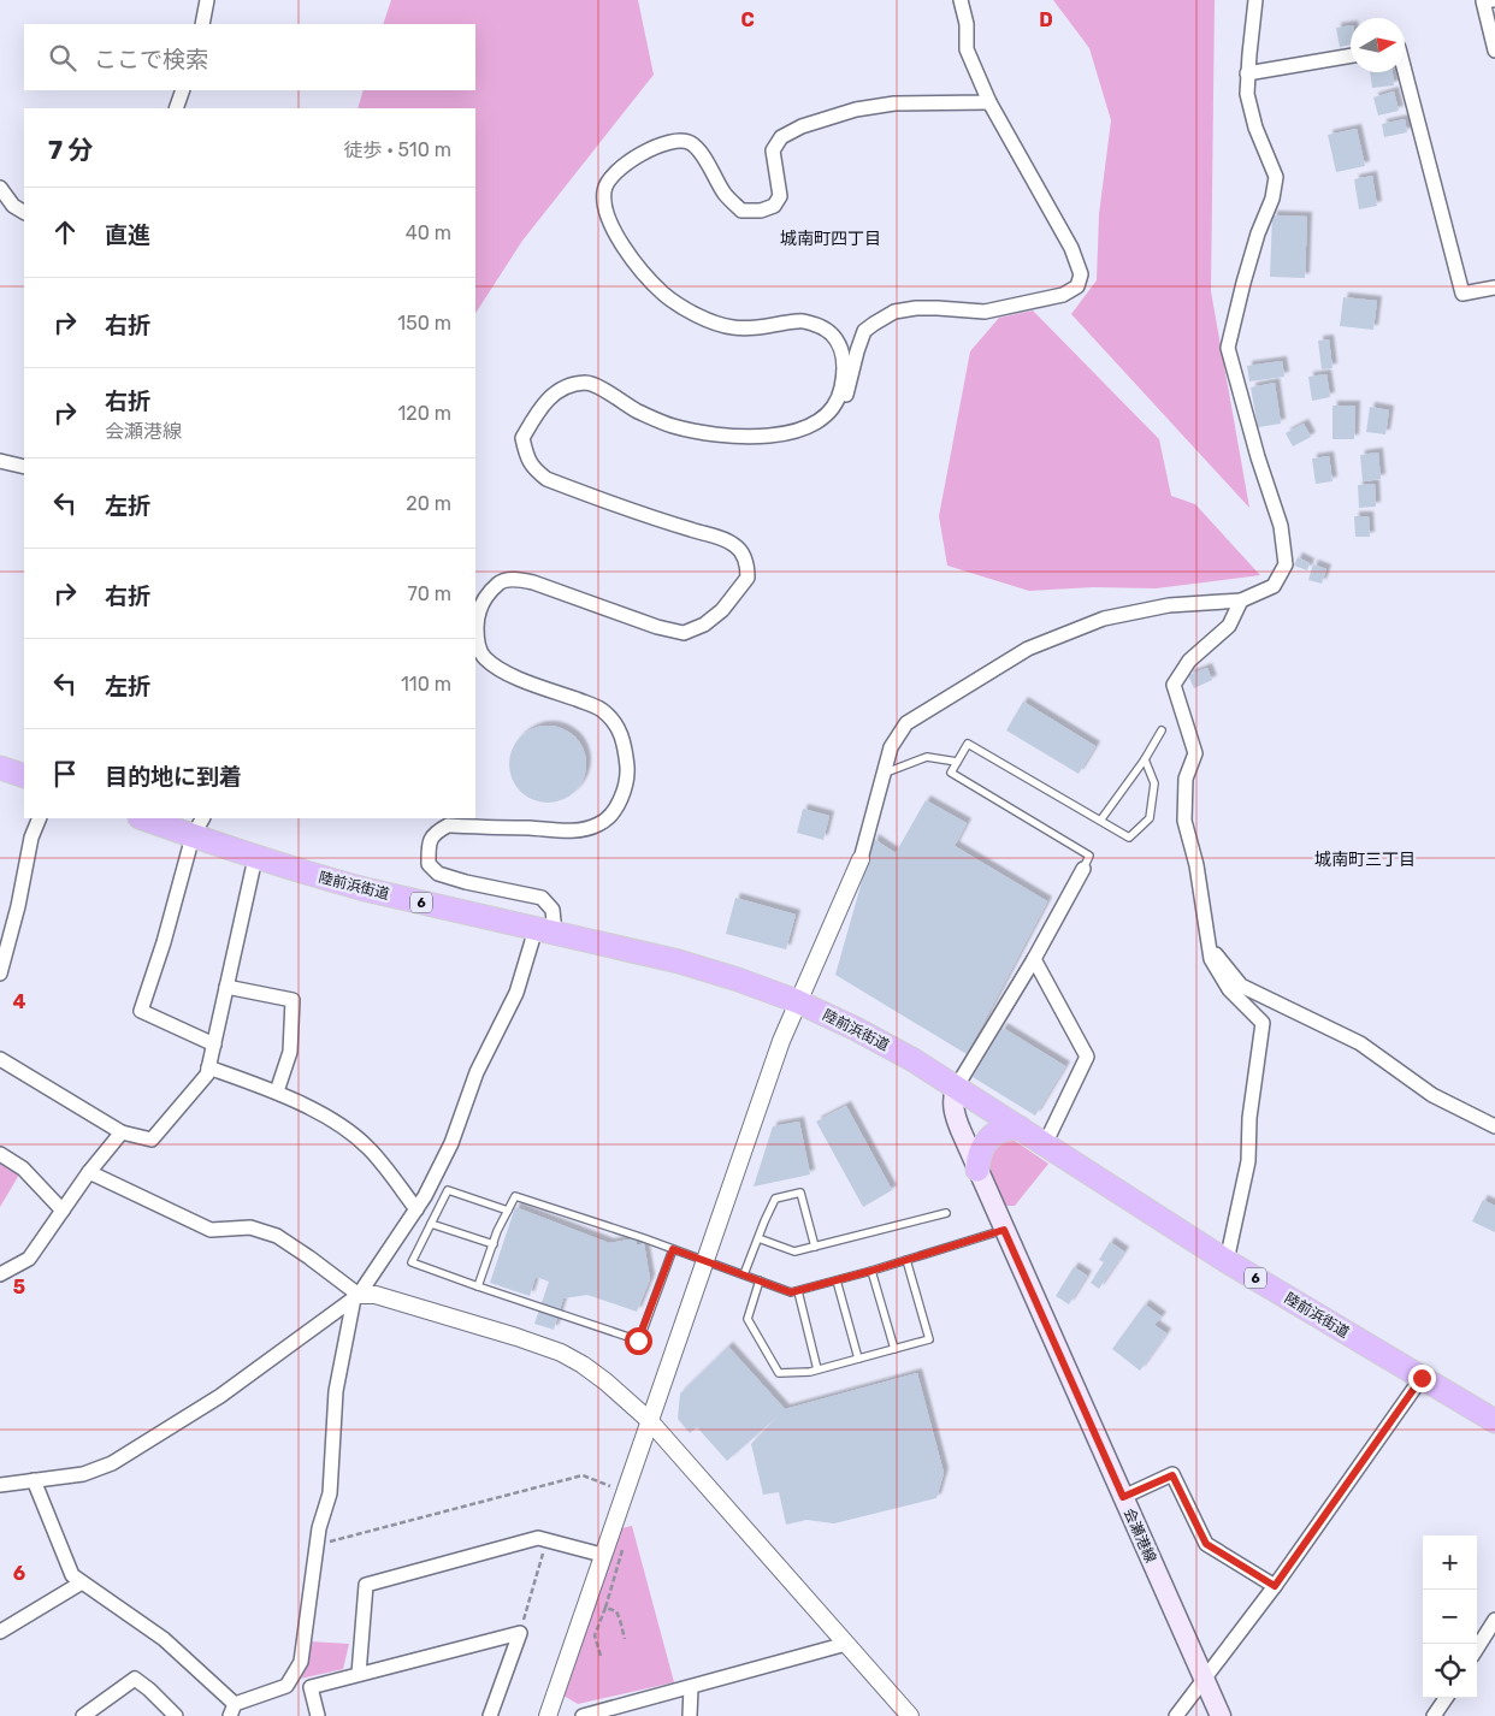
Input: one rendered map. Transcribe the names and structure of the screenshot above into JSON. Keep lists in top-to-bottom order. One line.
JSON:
{"streets":{"highway":["陸前浜街道","6"],"main road":["会瀬港線"]},"crossings":[["陸前浜街道","会瀬港線"]],"districts":["城南町四丁目","城南町三丁目"],"north":"right","page":{"search":"ここで検索","heading":["7 分","徒歩 · 510 m"],"list":[["直進","40 m"],["右折","150 m"],["右折","会瀬港線","120 m"],["左折","20 m"],["右折","70 m"],["左折","110 m"],"目的地に到着"],"map_buttons":["+","−"]},"grid":{"columns":["C","D"],"rows":["4","5","6"]}}
